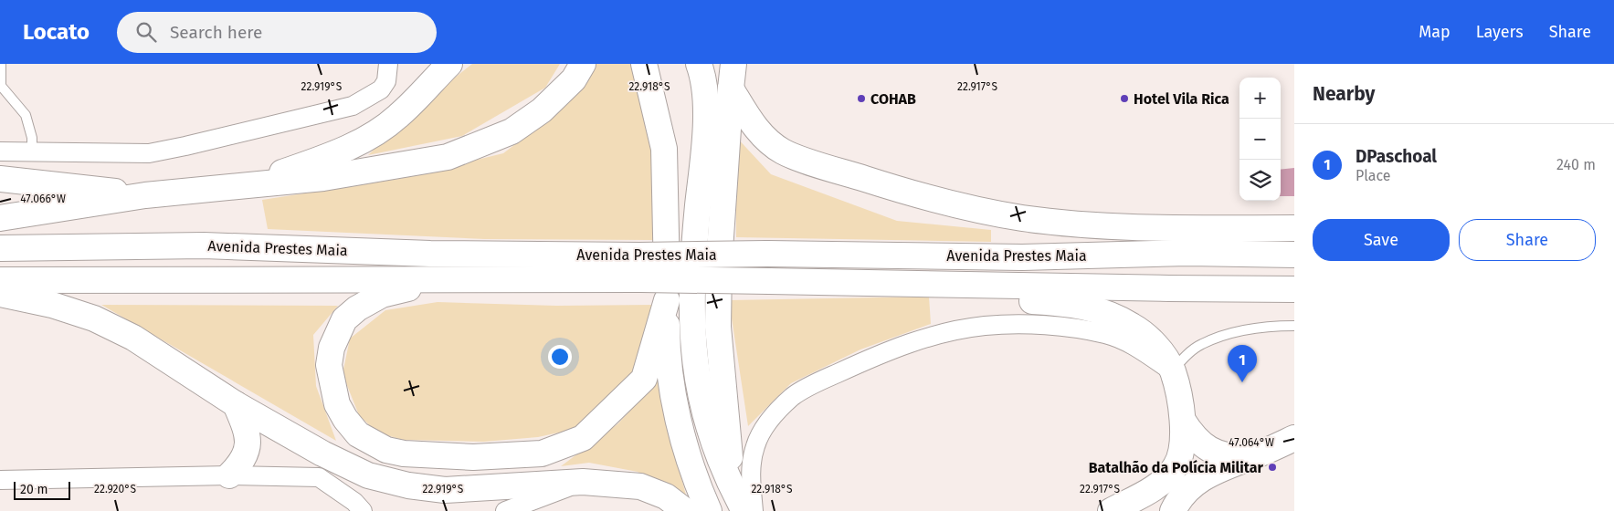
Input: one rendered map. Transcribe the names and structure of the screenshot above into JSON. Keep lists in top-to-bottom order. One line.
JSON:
{"streets":{"main road":["Avenida Prestes Maia"]},"places":["COHAB","Hotel Vila Rica","Batalhão da Polícia Militar"],"scale_bar":"20 m","page":{"header":"Locato","search":"Search here","nav":["Map","Layers","Share"],"heading":"Nearby","map_buttons":["+","−"],"list":[{"mark":"1","name":"DPaschoal","note":"Place","value":"240 m"}],"buttons":["Save","Share"],"pins":"1","scale":"20 m"},"coordinates":["22.919°S","22.918°S","22.917°S","47.066°W","47.064°W","22.920°S"]}
